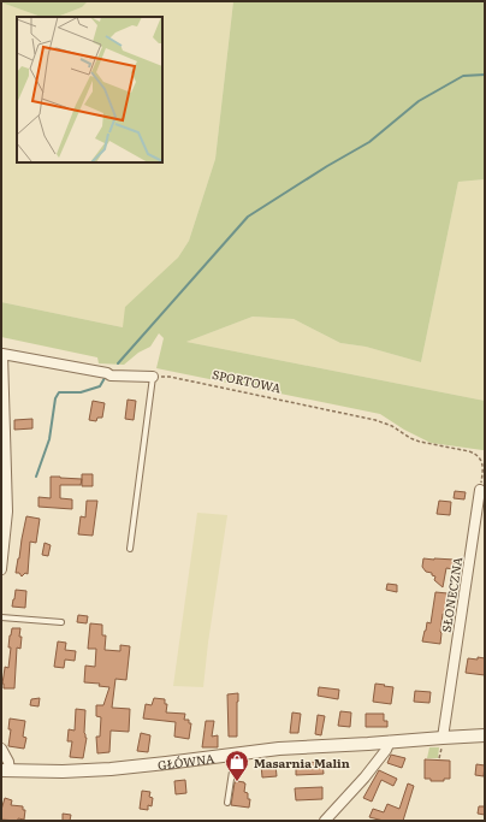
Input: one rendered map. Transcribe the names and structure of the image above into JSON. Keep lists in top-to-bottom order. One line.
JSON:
{"streets":{"street":["SŁONECZNA","GŁÓWNA"],"path":["SPORTOWA"]},"crossings":[["SPORTOWA","SŁONECZNA"],["SŁONECZNA","GŁÓWNA"]],"places":{"shop":["Masarnia Malin"]}}
